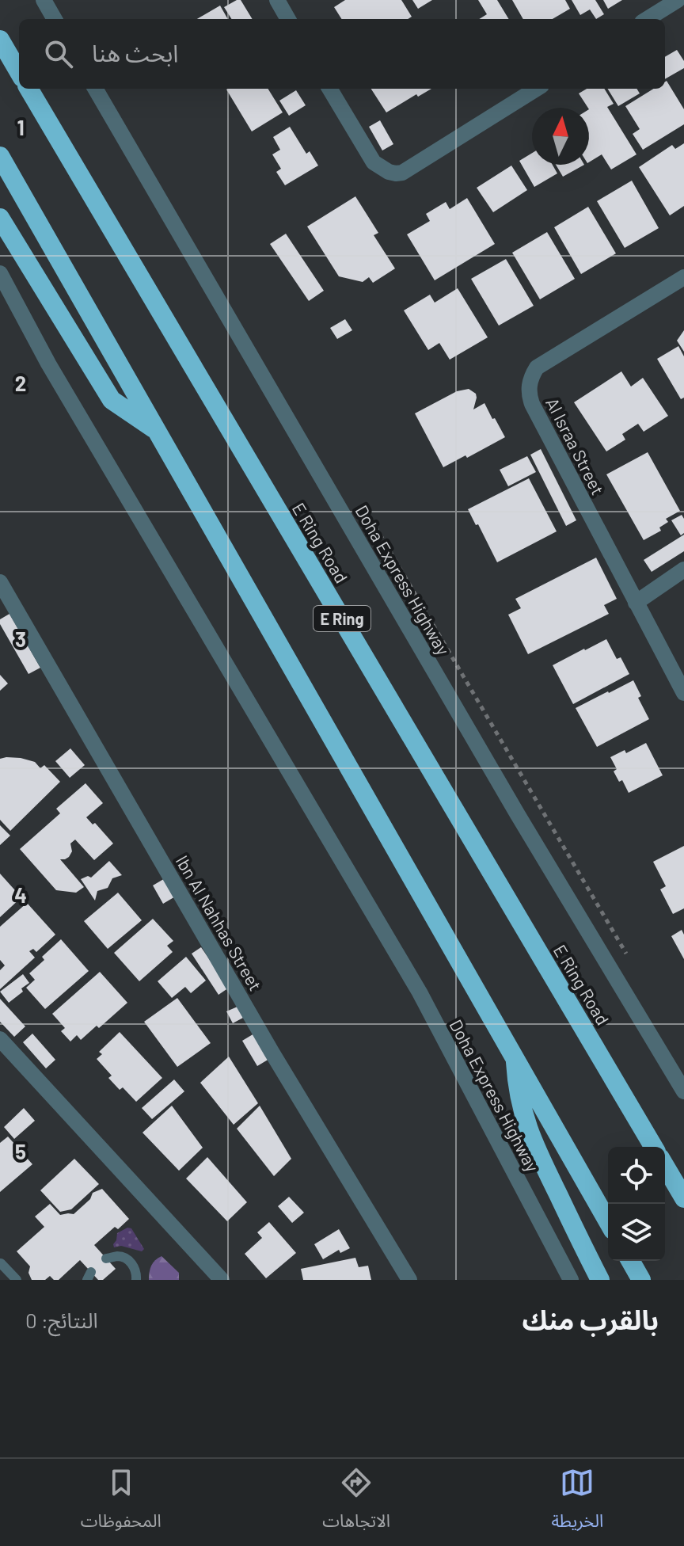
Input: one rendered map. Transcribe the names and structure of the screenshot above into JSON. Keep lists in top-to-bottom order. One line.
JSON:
{"streets":{"highway":["E Ring Road","E Ring"],"street":["Al Israa Street","Doha Express Highway","Ibn Al Nahhas Street"]},"north":"top","page":{"search":"ابحث هنا","heading":["بالقرب منك","النتائج: 0"],"nav":["الخريطة","الاتجاهات","المحفوظات"]},"grid":{"rows":["1","2","3","4","5"]}}
